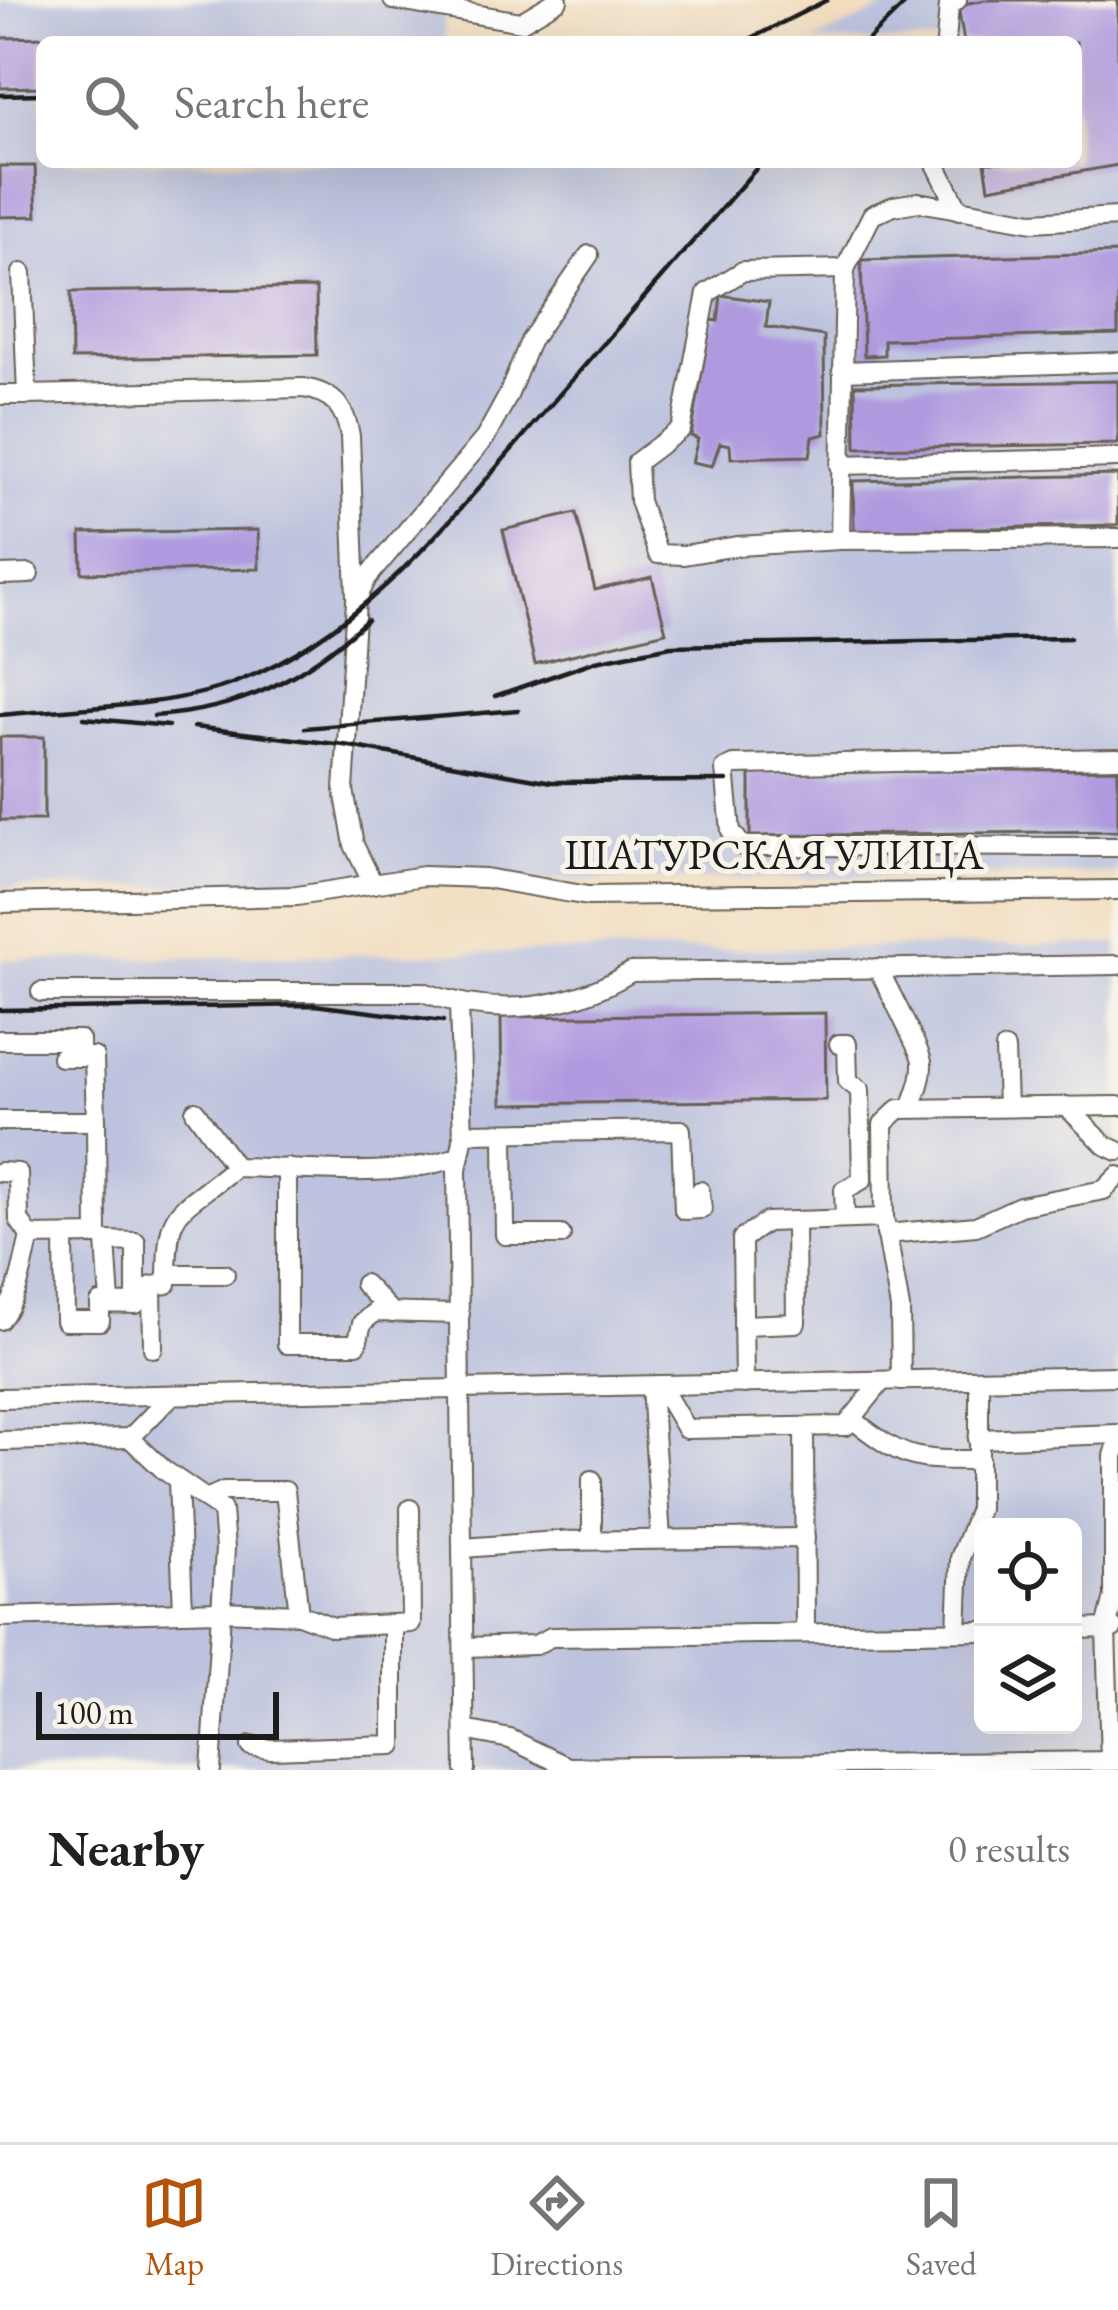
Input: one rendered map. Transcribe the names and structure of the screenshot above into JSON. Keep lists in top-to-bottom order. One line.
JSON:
{"streets":{"street":["ШАТУРСКАЯ УЛИЦА"]},"scale_bar":"100 m","page":{"search":"Search here","scale":"100 m","heading":["Nearby","0 results"],"nav":["Map","Directions","Saved"]}}
